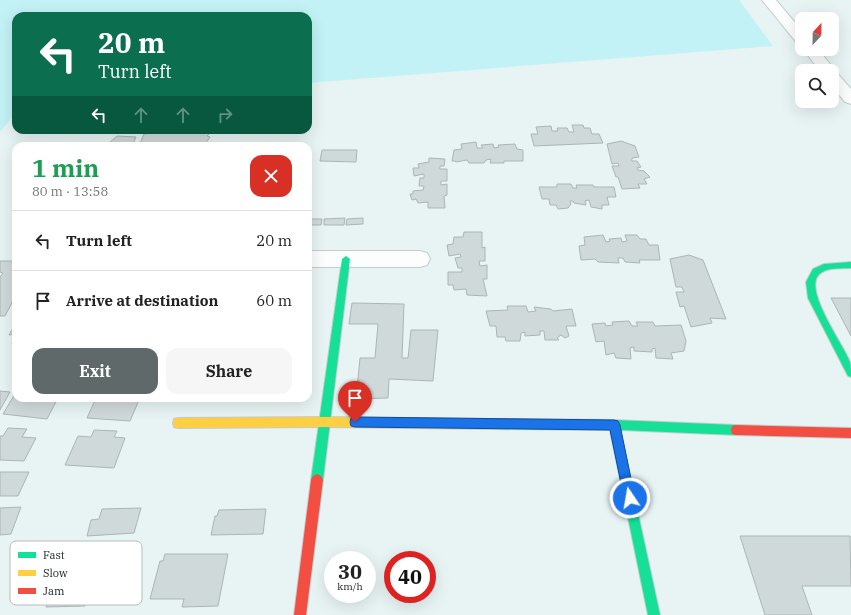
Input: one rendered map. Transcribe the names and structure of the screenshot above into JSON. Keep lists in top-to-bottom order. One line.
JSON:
{"legend":["Fast","Slow","Jam"],"north":"top","page":{"turn":["20 m","Turn left"],"heading":["1 min","80 m · 13:58"],"list":[{"name":"Turn left","value":"20 m"},{"name":"Arrive at destination","value":"60 m"}],"buttons":["Exit","Share"],"speed":"30 km/h","limit":"40"}}
